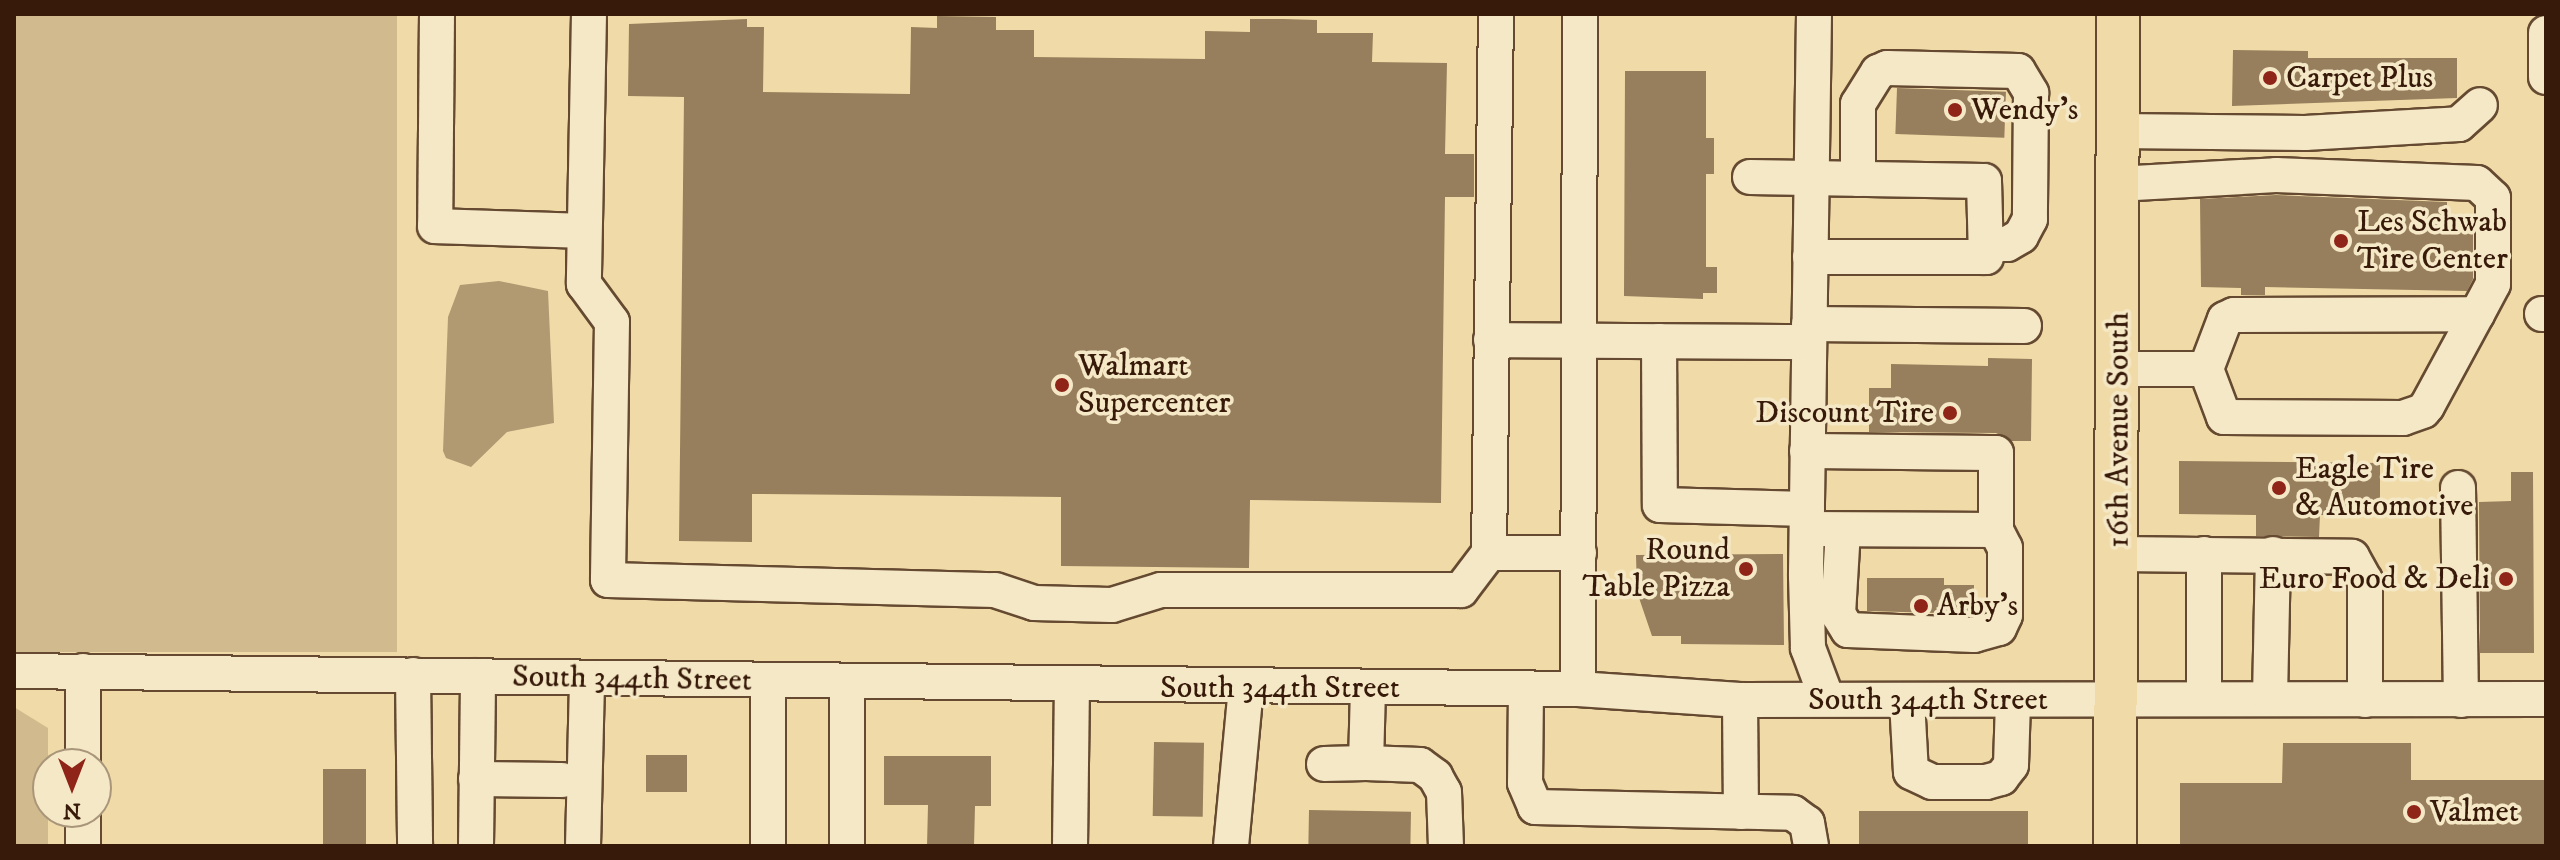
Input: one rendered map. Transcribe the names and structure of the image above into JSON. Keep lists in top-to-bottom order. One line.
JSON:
{"streets":{"main road":["16th Avenue South"],"street":["South 344th Street"]},"crossings":[["16th Avenue South","South 344th Street"]],"places":["Carpet Plus","Wendy's","Les Schwab Tire Center","Walmart Supercenter","Discount Tire","Eagle Tire & Automotive","Round Table Pizza","Euro Food & Deli","Arby's","Valmet"],"north":"bottom"}
